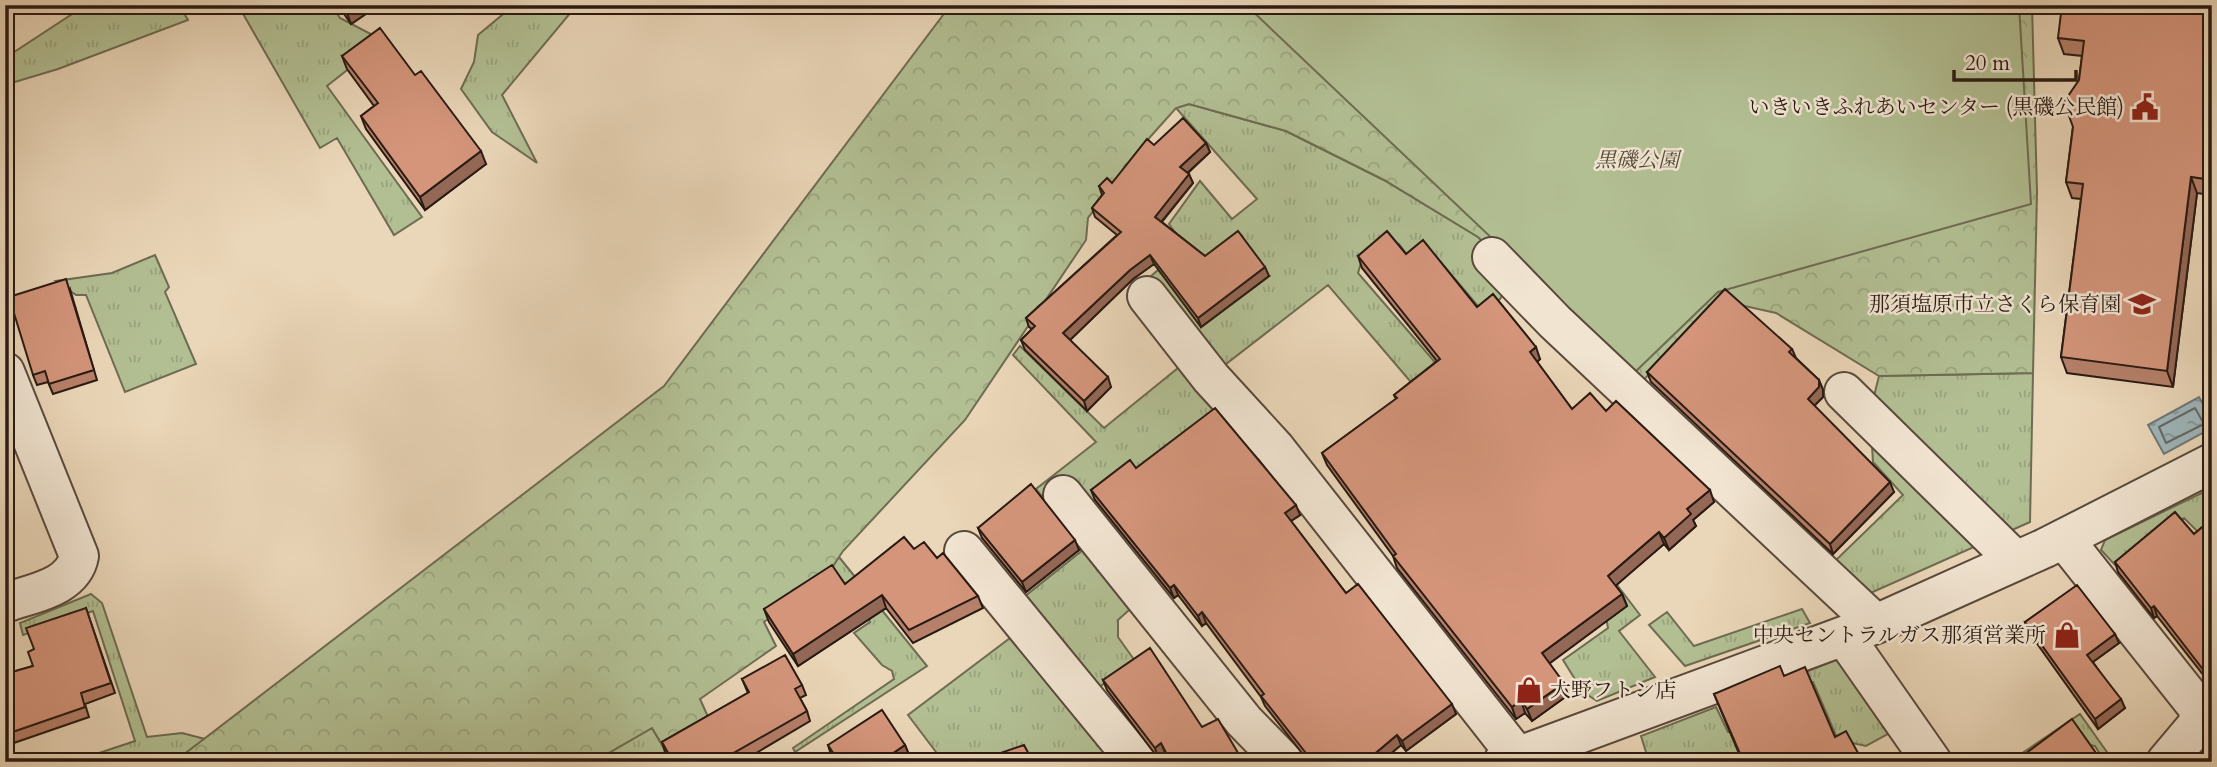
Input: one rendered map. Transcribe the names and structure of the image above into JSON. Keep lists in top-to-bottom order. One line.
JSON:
{"parks":["黒磯公園"],"places":{"public building":["いきいきふれあいセンター (黒磯公民館)"],"school or university":["那須塩原市立さくら保育園"],"shop":["中央セントラルガス那須営業所","大野フトン店"]},"scale_bar":"20 m"}
